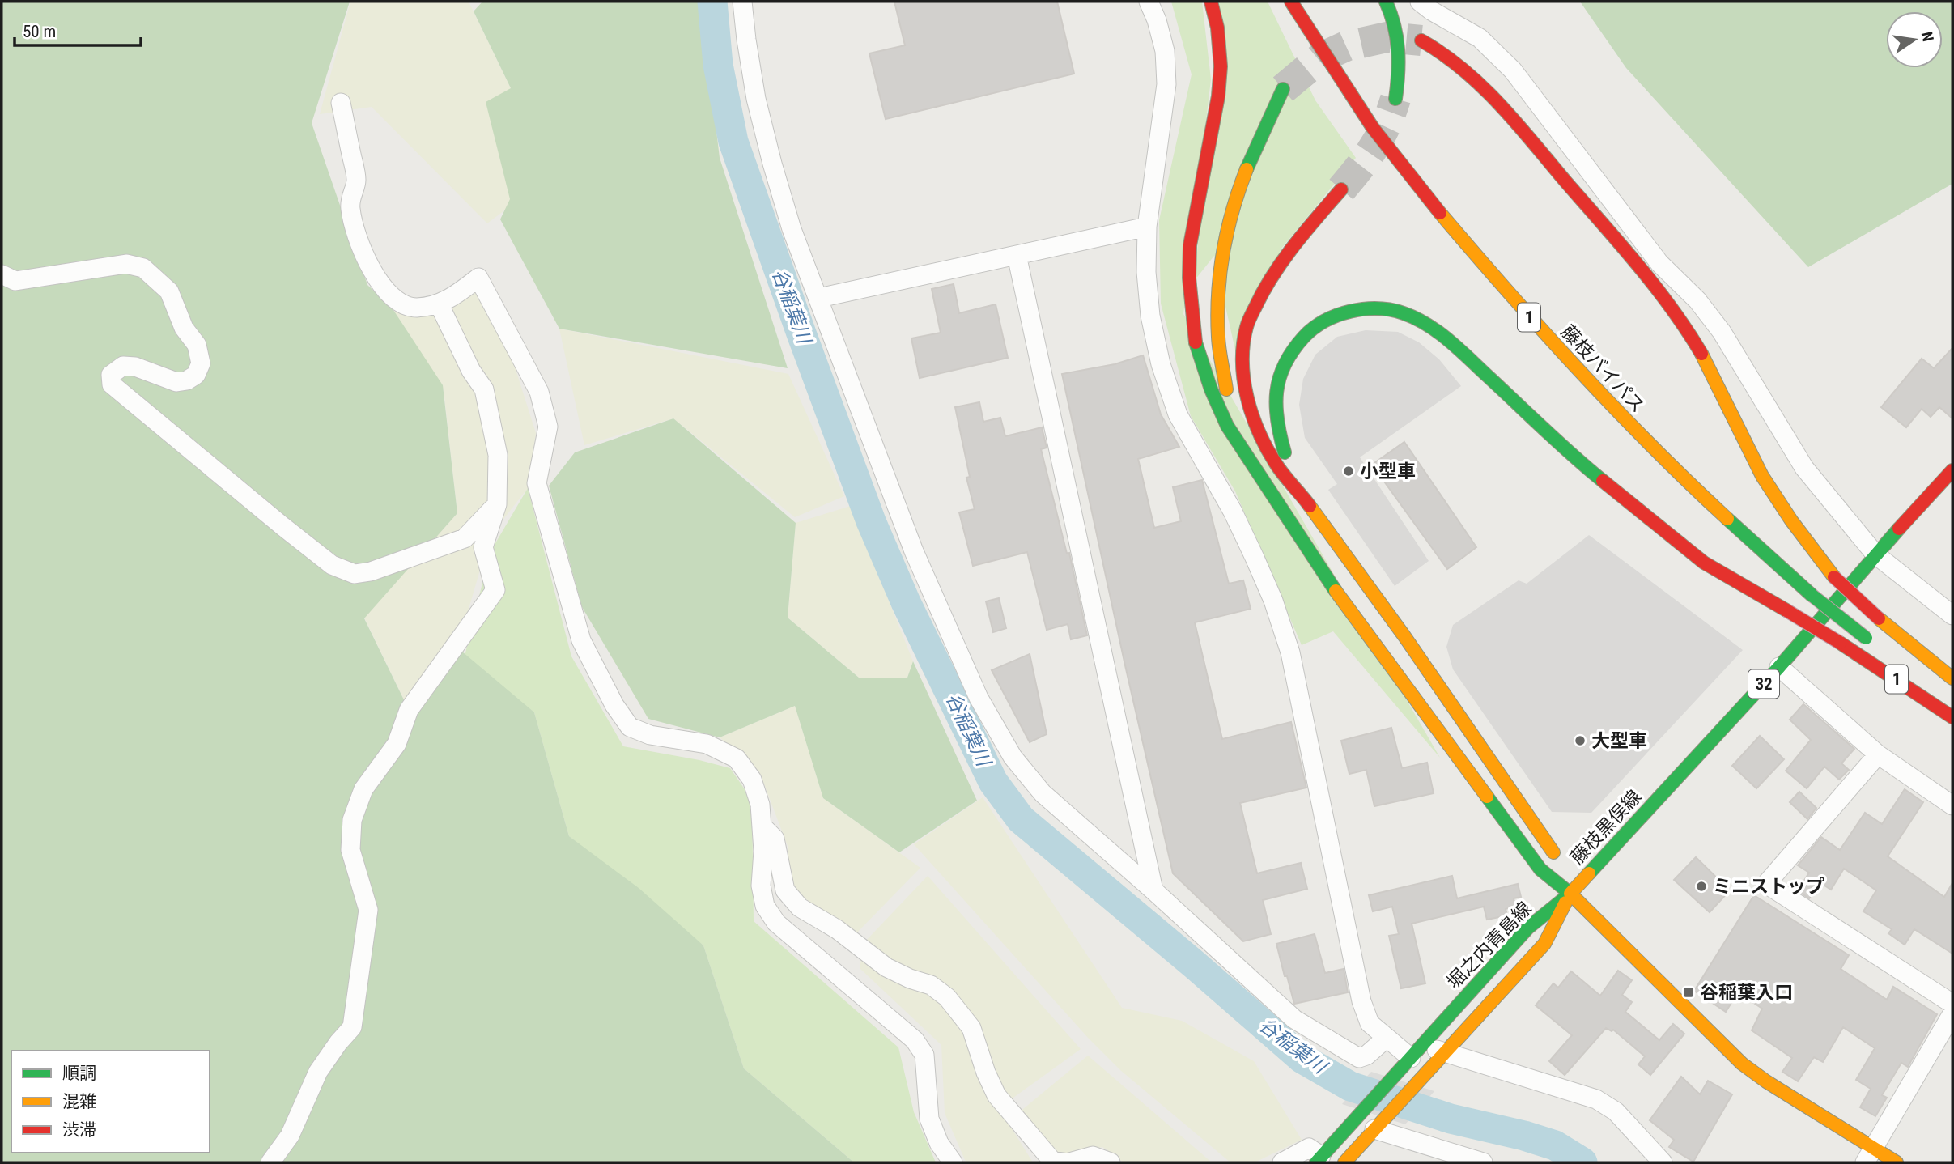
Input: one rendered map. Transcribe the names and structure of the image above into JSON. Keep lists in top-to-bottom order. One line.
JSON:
{"streets":{"main road":["1","藤枝バイパス","32","藤枝黒俣線","堀之内青島線"]},"crossings":[["1","藤枝黒俣線"],["1","堀之内青島線"],["藤枝黒俣線","堀之内青島線"]],"water":["谷稲葉川"],"places":{"other":["小型車","大型車","ミニストップ"],"transit":["谷稲葉入口"]},"legend":["順調","混雑","渋滞"],"scale_bar":"50 m","north":"right"}
